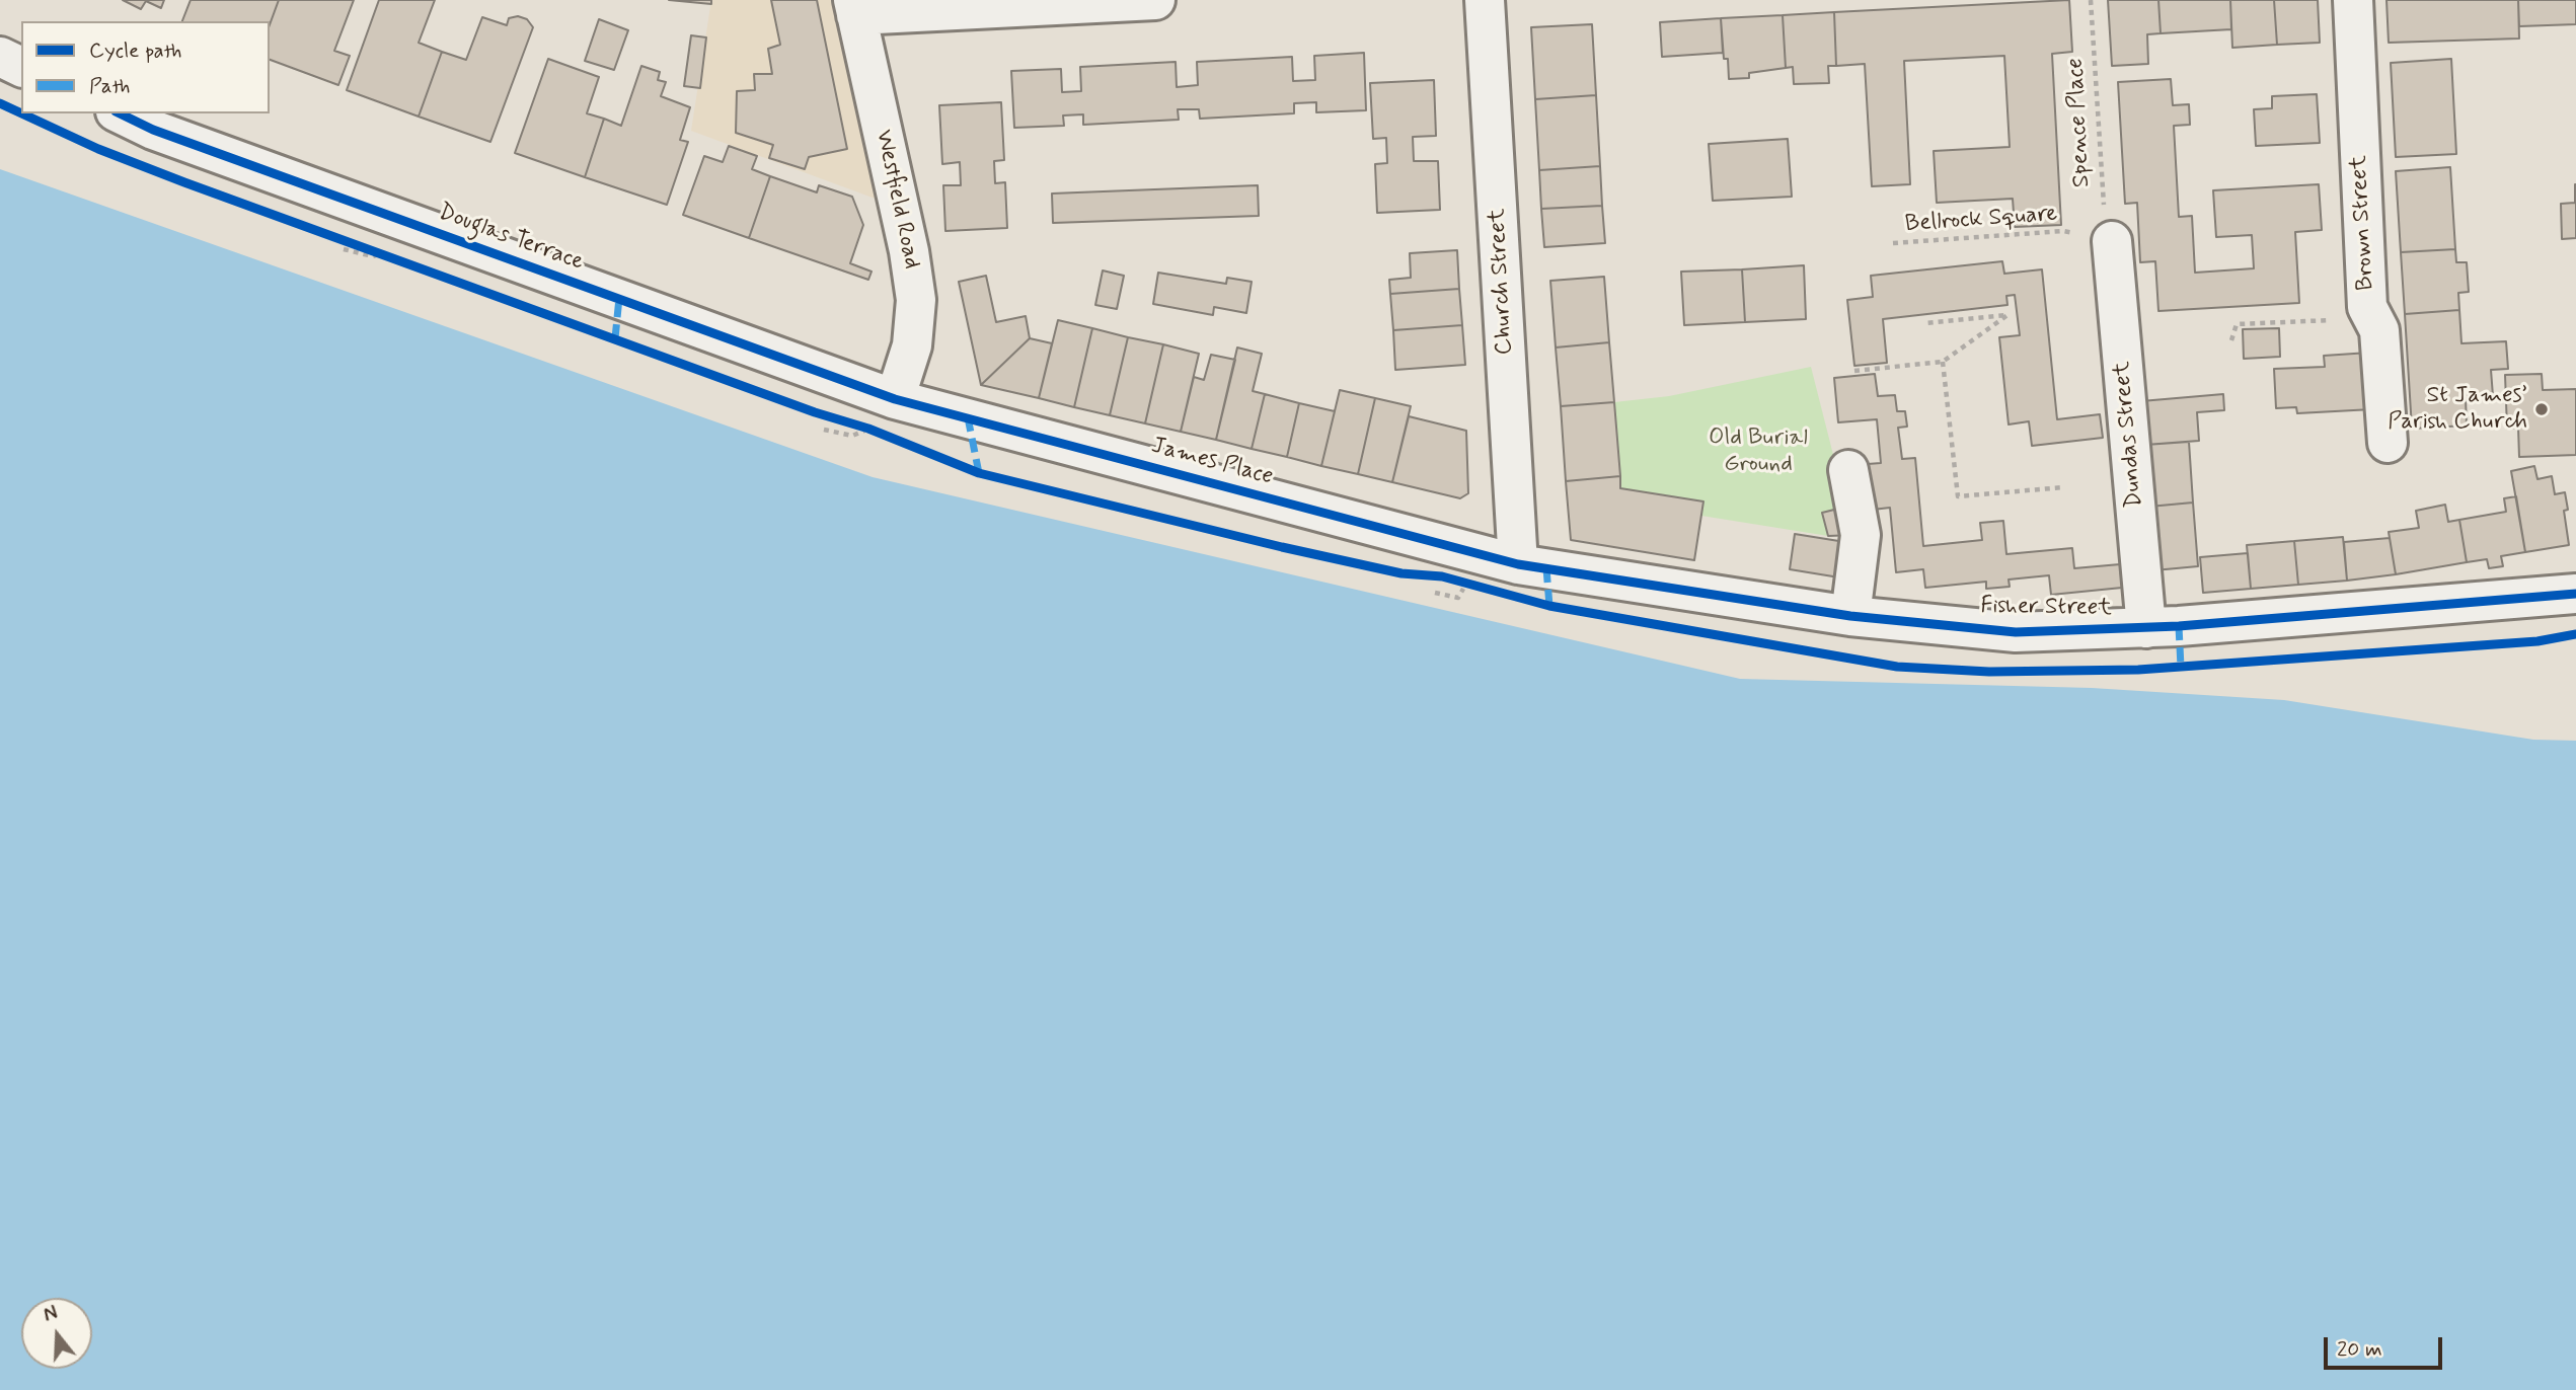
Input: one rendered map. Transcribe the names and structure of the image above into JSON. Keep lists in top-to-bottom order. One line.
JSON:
{"streets":{"street":["Westfield Road","Brown Street","Douglas Terrace","Church Street","Dundas Street","James Place","Fisher Street"],"path":["Spence Place","Bellrock Square"]},"crossings":[["Spence Place","Bellrock Square"],["Spence Place","Dundas Street"],["Westfield Road","Douglas Terrace"],["Westfield Road","James Place"],["Bellrock Square","Dundas Street"],["Douglas Terrace","James Place"],["Church Street","James Place"],["Church Street","Fisher Street"],["Dundas Street","Fisher Street"],["James Place","Fisher Street"]],"parks":["Old Burial Ground"],"places":["St James’ Parish Church"],"legend":["Cycle path","Path"],"scale_bar":"20 m","north":"top"}
